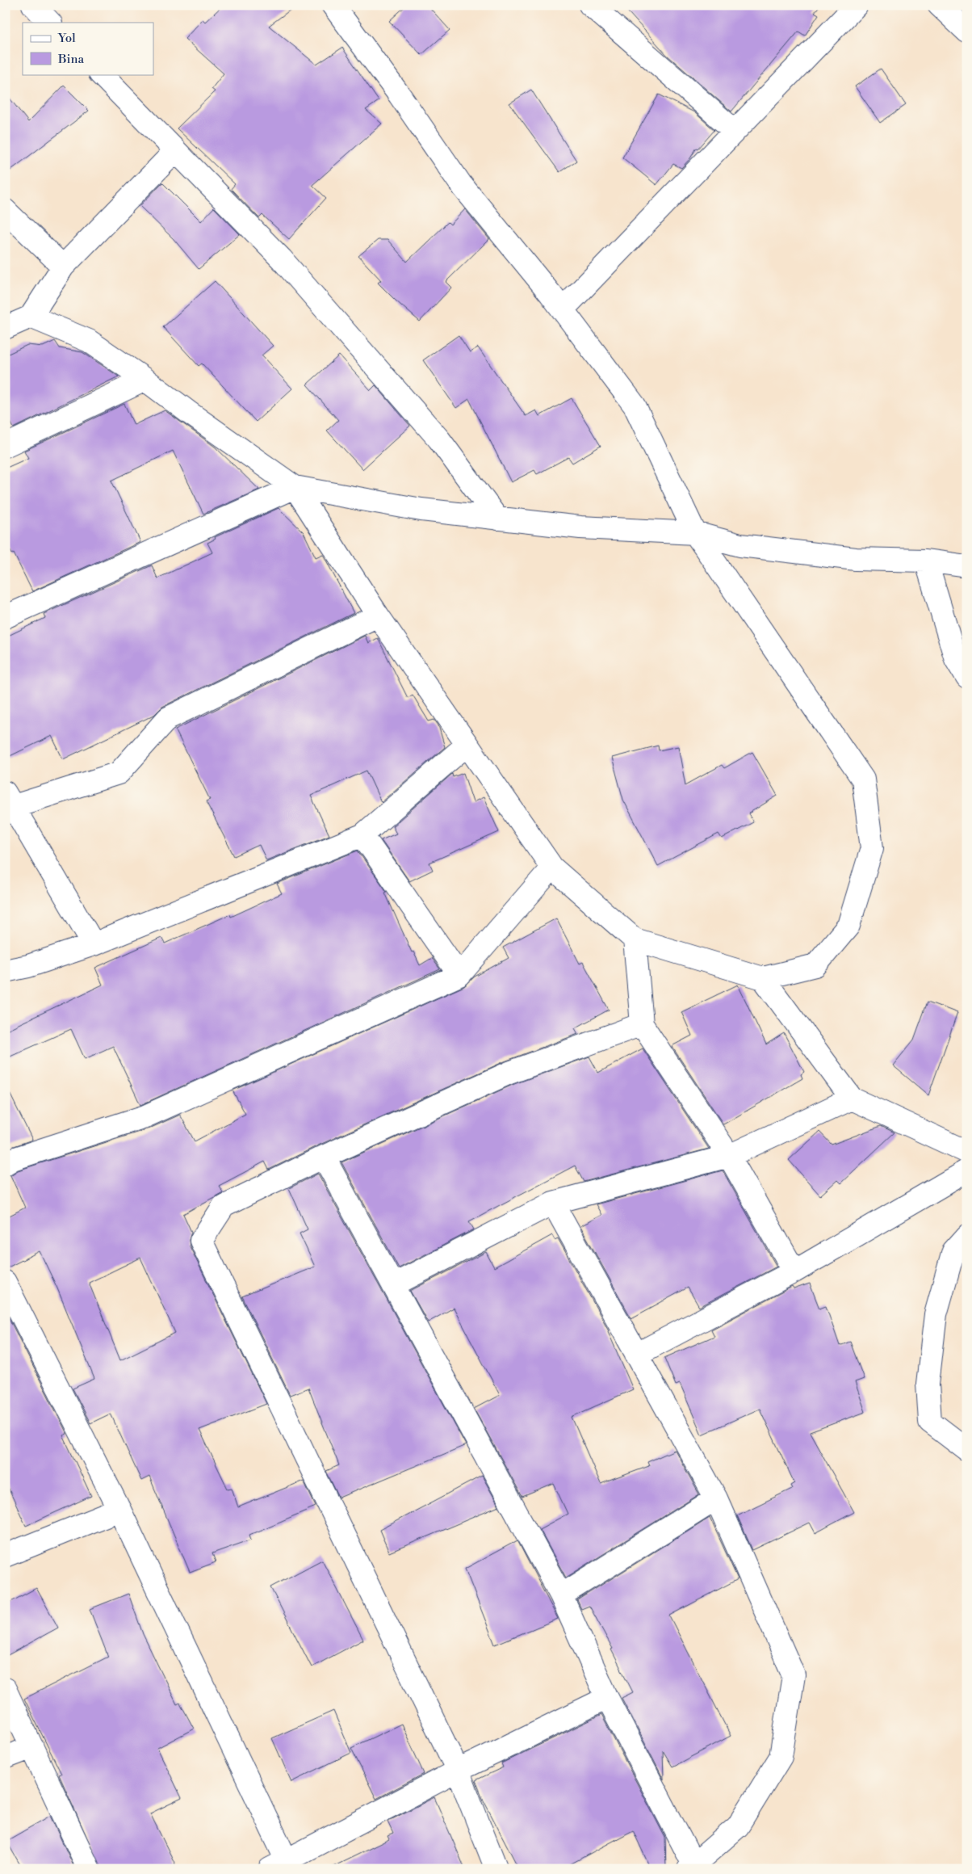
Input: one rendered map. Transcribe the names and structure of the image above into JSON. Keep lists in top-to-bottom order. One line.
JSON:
{"legend":["Yol","Bina"]}
